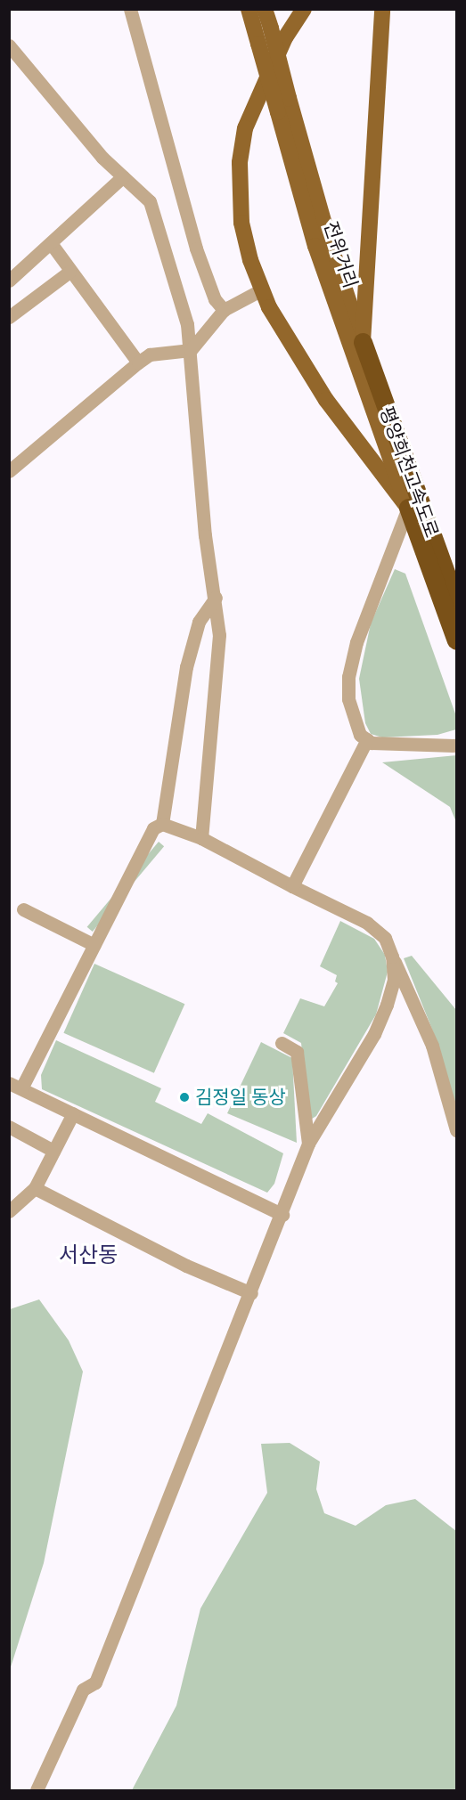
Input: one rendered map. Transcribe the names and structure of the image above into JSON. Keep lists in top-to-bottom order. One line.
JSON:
{"streets":{"highway":["평양희천고속도로"],"main road":["전위거리"]},"crossings":[["전위거리","평양희천고속도로"]],"districts":["서산동"],"places":["김정일 동상"]}
